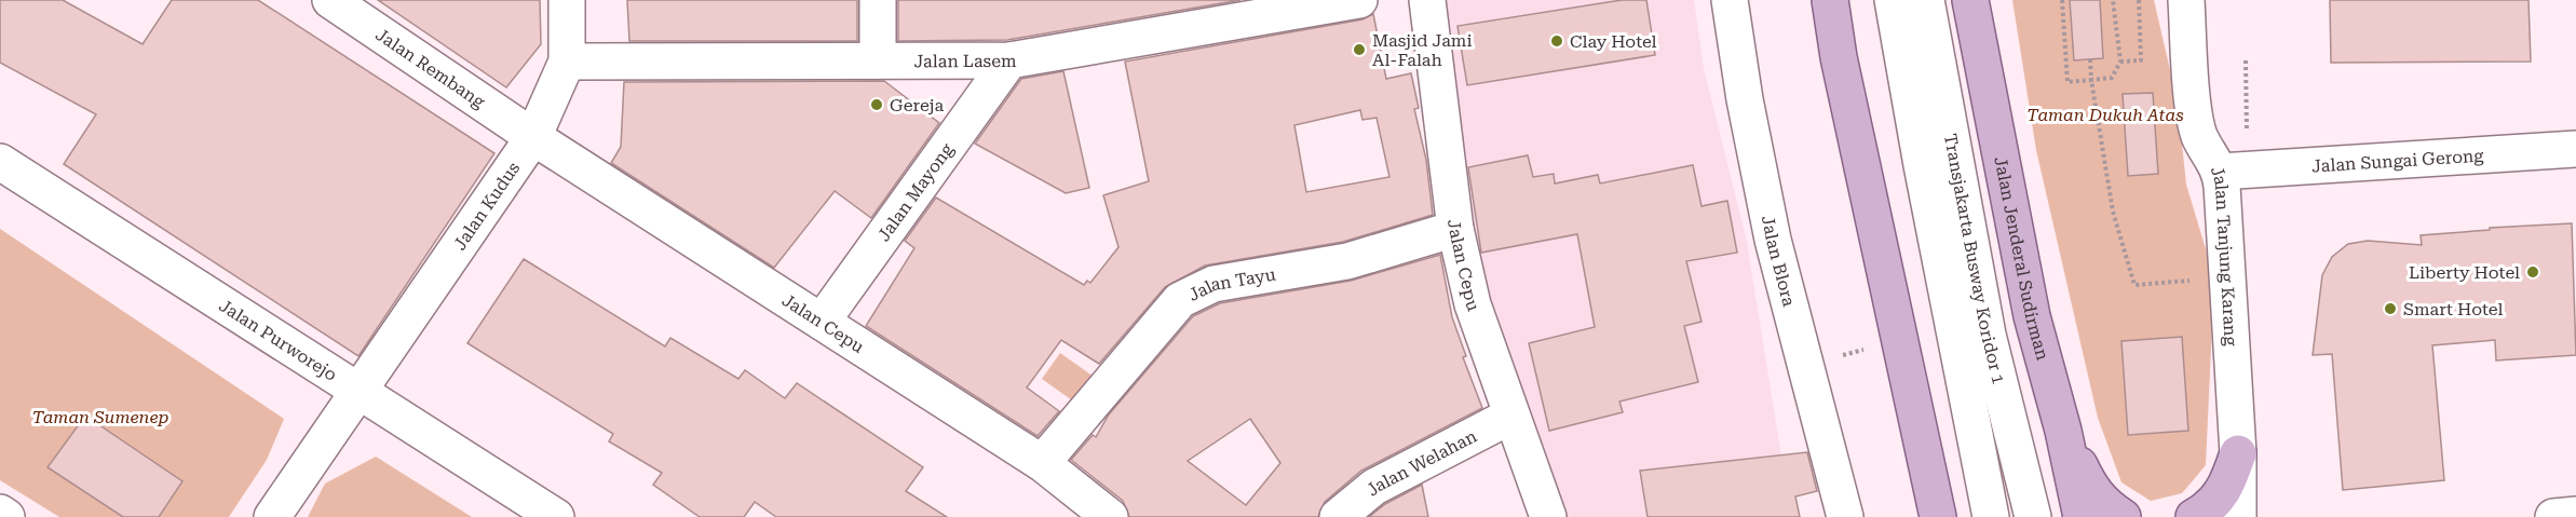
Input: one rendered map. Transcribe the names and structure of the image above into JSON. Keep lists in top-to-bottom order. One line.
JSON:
{"streets":{"main road":["Jalan Jenderal Sudirman"],"street":["Jalan Lasem","Jalan Rembang","Jalan Sungai Gerong","Jalan Mayong","Jalan Kudus","Jalan Tanjung Karang","Transjakarta Busway Koridor 1","Jalan Blora","Jalan Cepu","Jalan Tayu","Jalan Purworejo","Jalan Welahan"]},"crossings":[["Jalan Lasem","Jalan Mayong"],["Jalan Lasem","Jalan Kudus"],["Jalan Rembang","Jalan Kudus"],["Jalan Rembang","Jalan Cepu"],["Jalan Sungai Gerong","Jalan Tanjung Karang"],["Jalan Mayong","Jalan Cepu"],["Jalan Kudus","Jalan Cepu"],["Jalan Kudus","Jalan Purworejo"],["Jalan Cepu","Jalan Tayu"],["Jalan Cepu","Jalan Welahan"]],"parks":["Taman Dukuh Atas","Taman Sumenep"],"places":["Clay Hotel","Masjid Jami Al-Falah","Gereja","Liberty Hotel","Smart Hotel"]}
